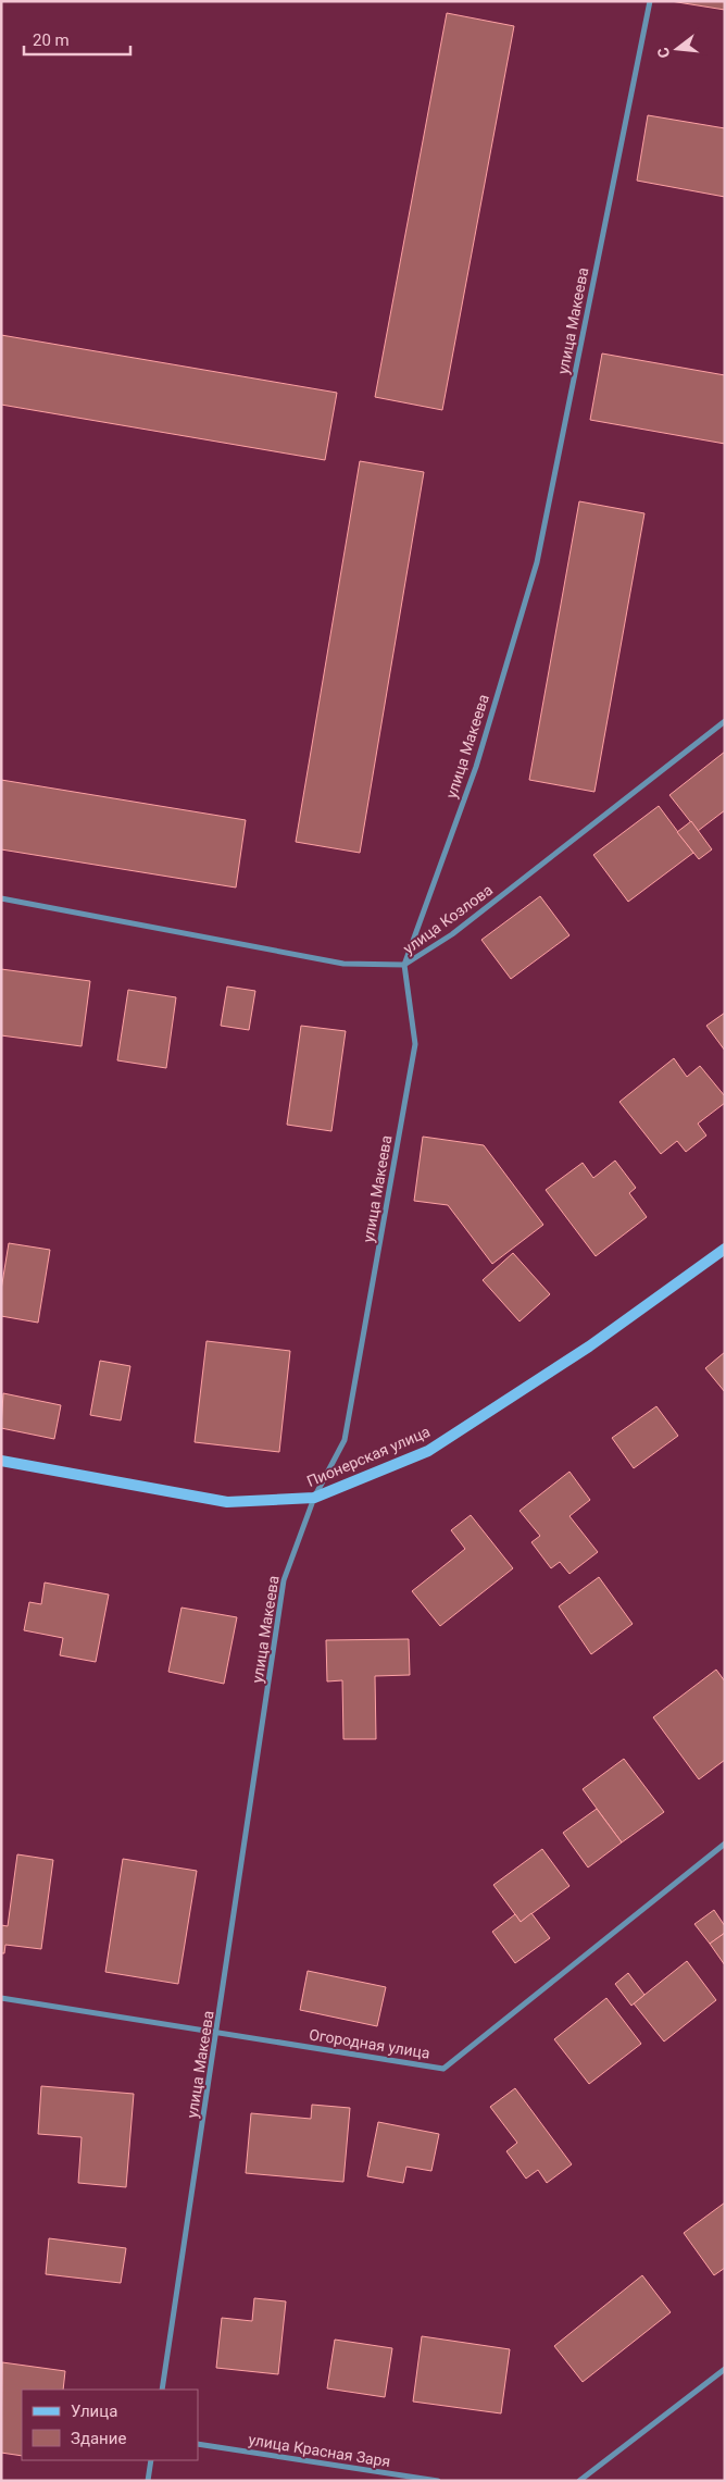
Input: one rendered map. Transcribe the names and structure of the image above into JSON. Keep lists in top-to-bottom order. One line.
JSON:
{"streets":{"street":["улица Макеева","улица Козлова","Пионерская улица","Огородная улица","улица Красная Заря"]},"crossings":[["улица Макеева","улица Козлова"],["улица Макеева","Пионерская улица"],["улица Макеева","Огородная улица"]],"legend":["Улица","Здание"],"scale_bar":"20 m","north":"left"}
